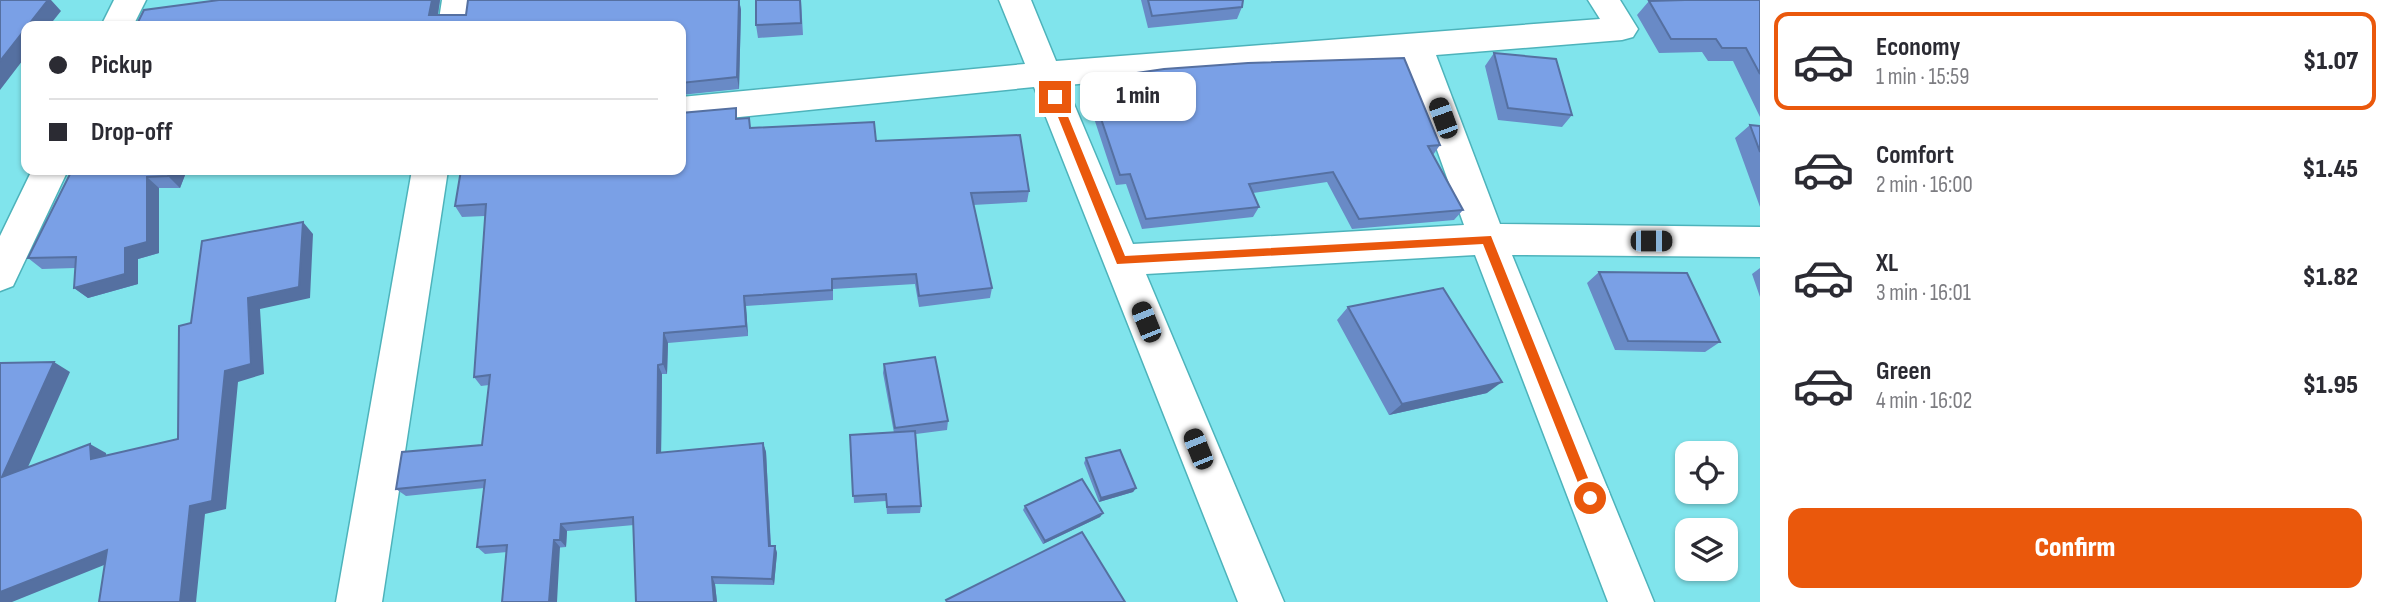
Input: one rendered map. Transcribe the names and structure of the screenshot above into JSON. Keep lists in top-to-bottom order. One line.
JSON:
{"page":{"list":[{"name":"Economy","note":"1 min · 15:59","value":"$1.07"},{"name":"Comfort","note":"2 min · 16:00","value":"$1.45"},{"name":"XL","note":"3 min · 16:01","value":"$1.82"},{"name":"Green","note":"4 min · 16:02","value":"$1.95"}],"banner":["Pickup","Drop-off"],"bubble":"1 min","buttons":"Confirm"}}
